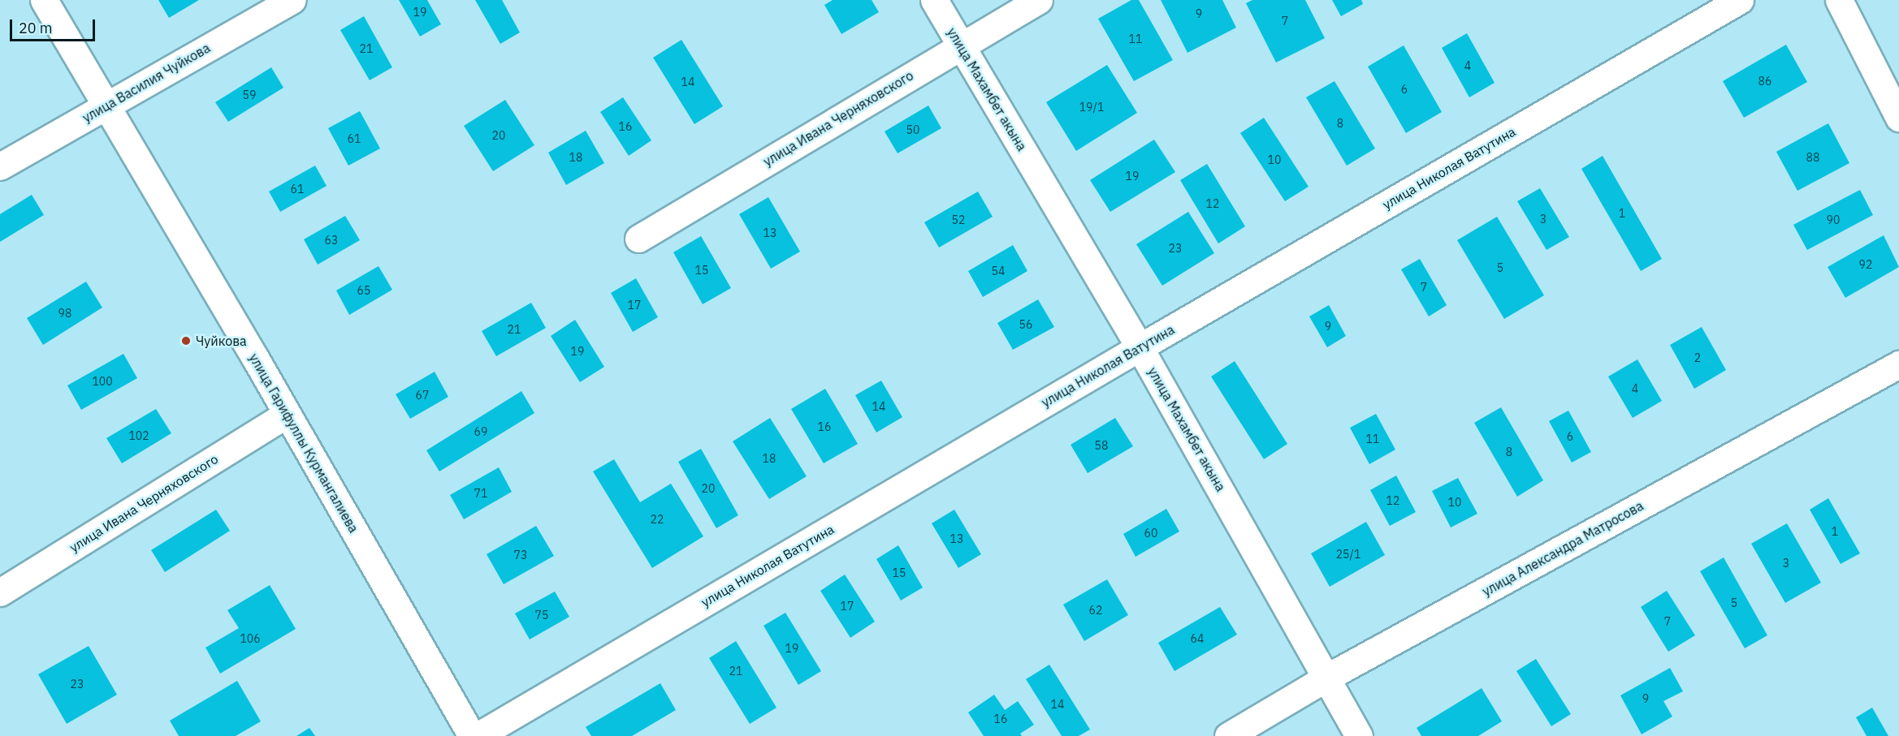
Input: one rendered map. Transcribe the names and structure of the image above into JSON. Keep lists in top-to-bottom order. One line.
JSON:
{"streets":{"street":["улица Василия Чуйкова","улица Махамбет акына","улица Ивана Черняховского","улица Николая Ватутина","улица Гарифуллы Курмангалиева","улица Александра Матросова"]},"crossings":[["улица Василия Чуйкова","улица Гарифуллы Курмангалиева"],["улица Махамбет акына","улица Ивана Черняховского"],["улица Махамбет акына","улица Николая Ватутина"],["улица Махамбет акына","улица Александра Матросова"],["улица Ивана Черняховского","улица Гарифуллы Курмангалиева"]],"places":["Чуйкова"],"house_numbers":["19","9","7","11","21","4","86","14","6","59","19/1","8","16","50","20","61","18","88","10","19","61","12","1","3","52","90","13","63","23","92","5","15","54","7","65","17","98","56","9","21","19","2","100","4","67","14","16","69","102","6","11","58","8","18","20","71","12","10","22","1","60","13","25/1","73","3","15","5","17","62","75","7","106","64","19","21","23","9","14","16"],"scale_bar":"20 m"}
